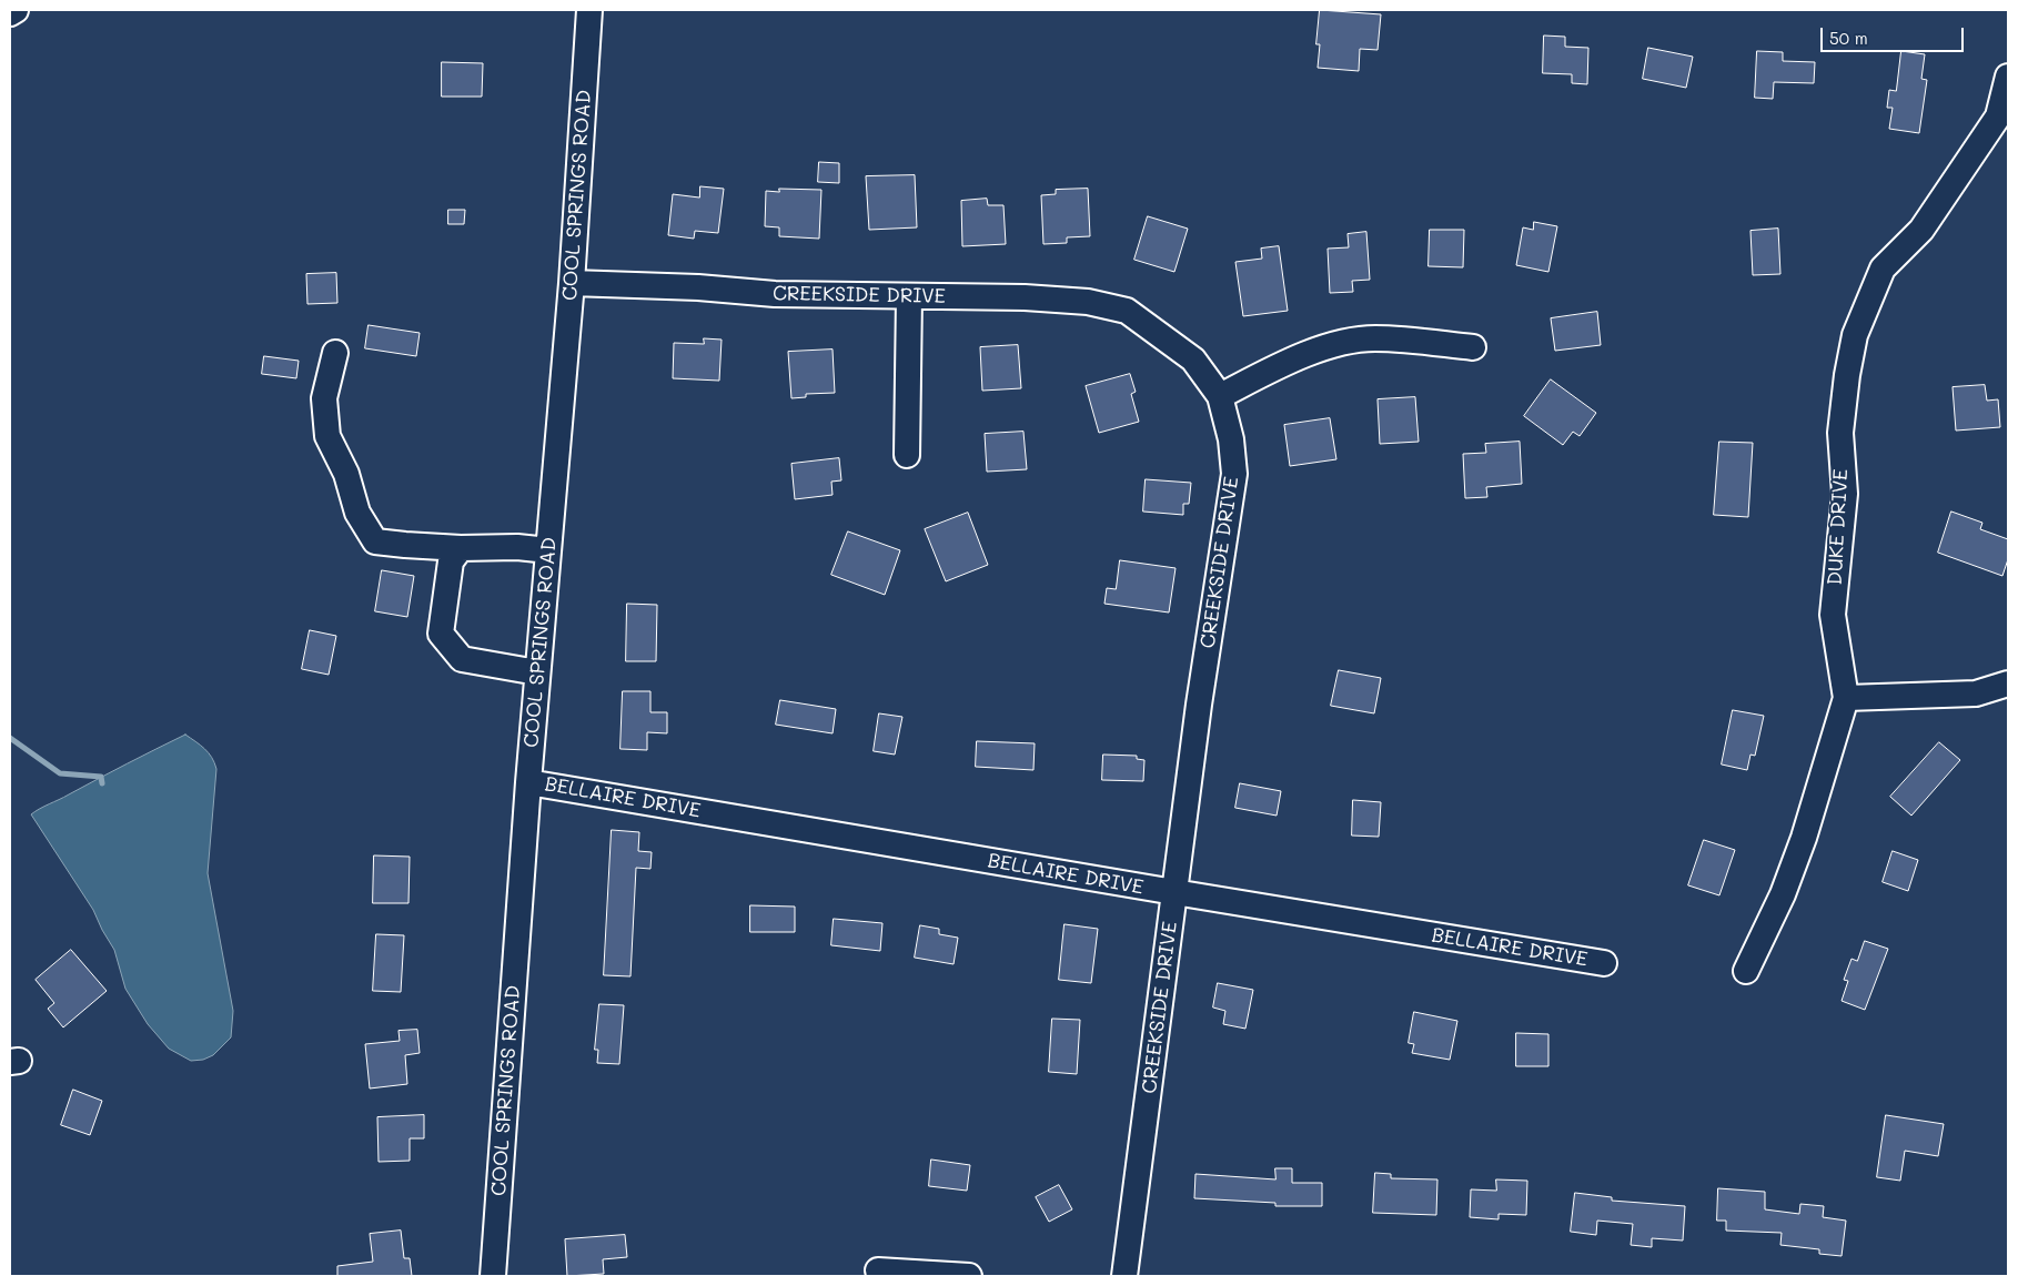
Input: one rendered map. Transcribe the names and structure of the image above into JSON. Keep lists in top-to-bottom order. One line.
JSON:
{"streets":{"street":["COOL SPRINGS ROAD","CREEKSIDE DRIVE","DUKE DRIVE","BELLAIRE DRIVE"]},"crossings":[["COOL SPRINGS ROAD","CREEKSIDE DRIVE"],["COOL SPRINGS ROAD","BELLAIRE DRIVE"],["CREEKSIDE DRIVE","BELLAIRE DRIVE"]],"scale_bar":"50 m"}
